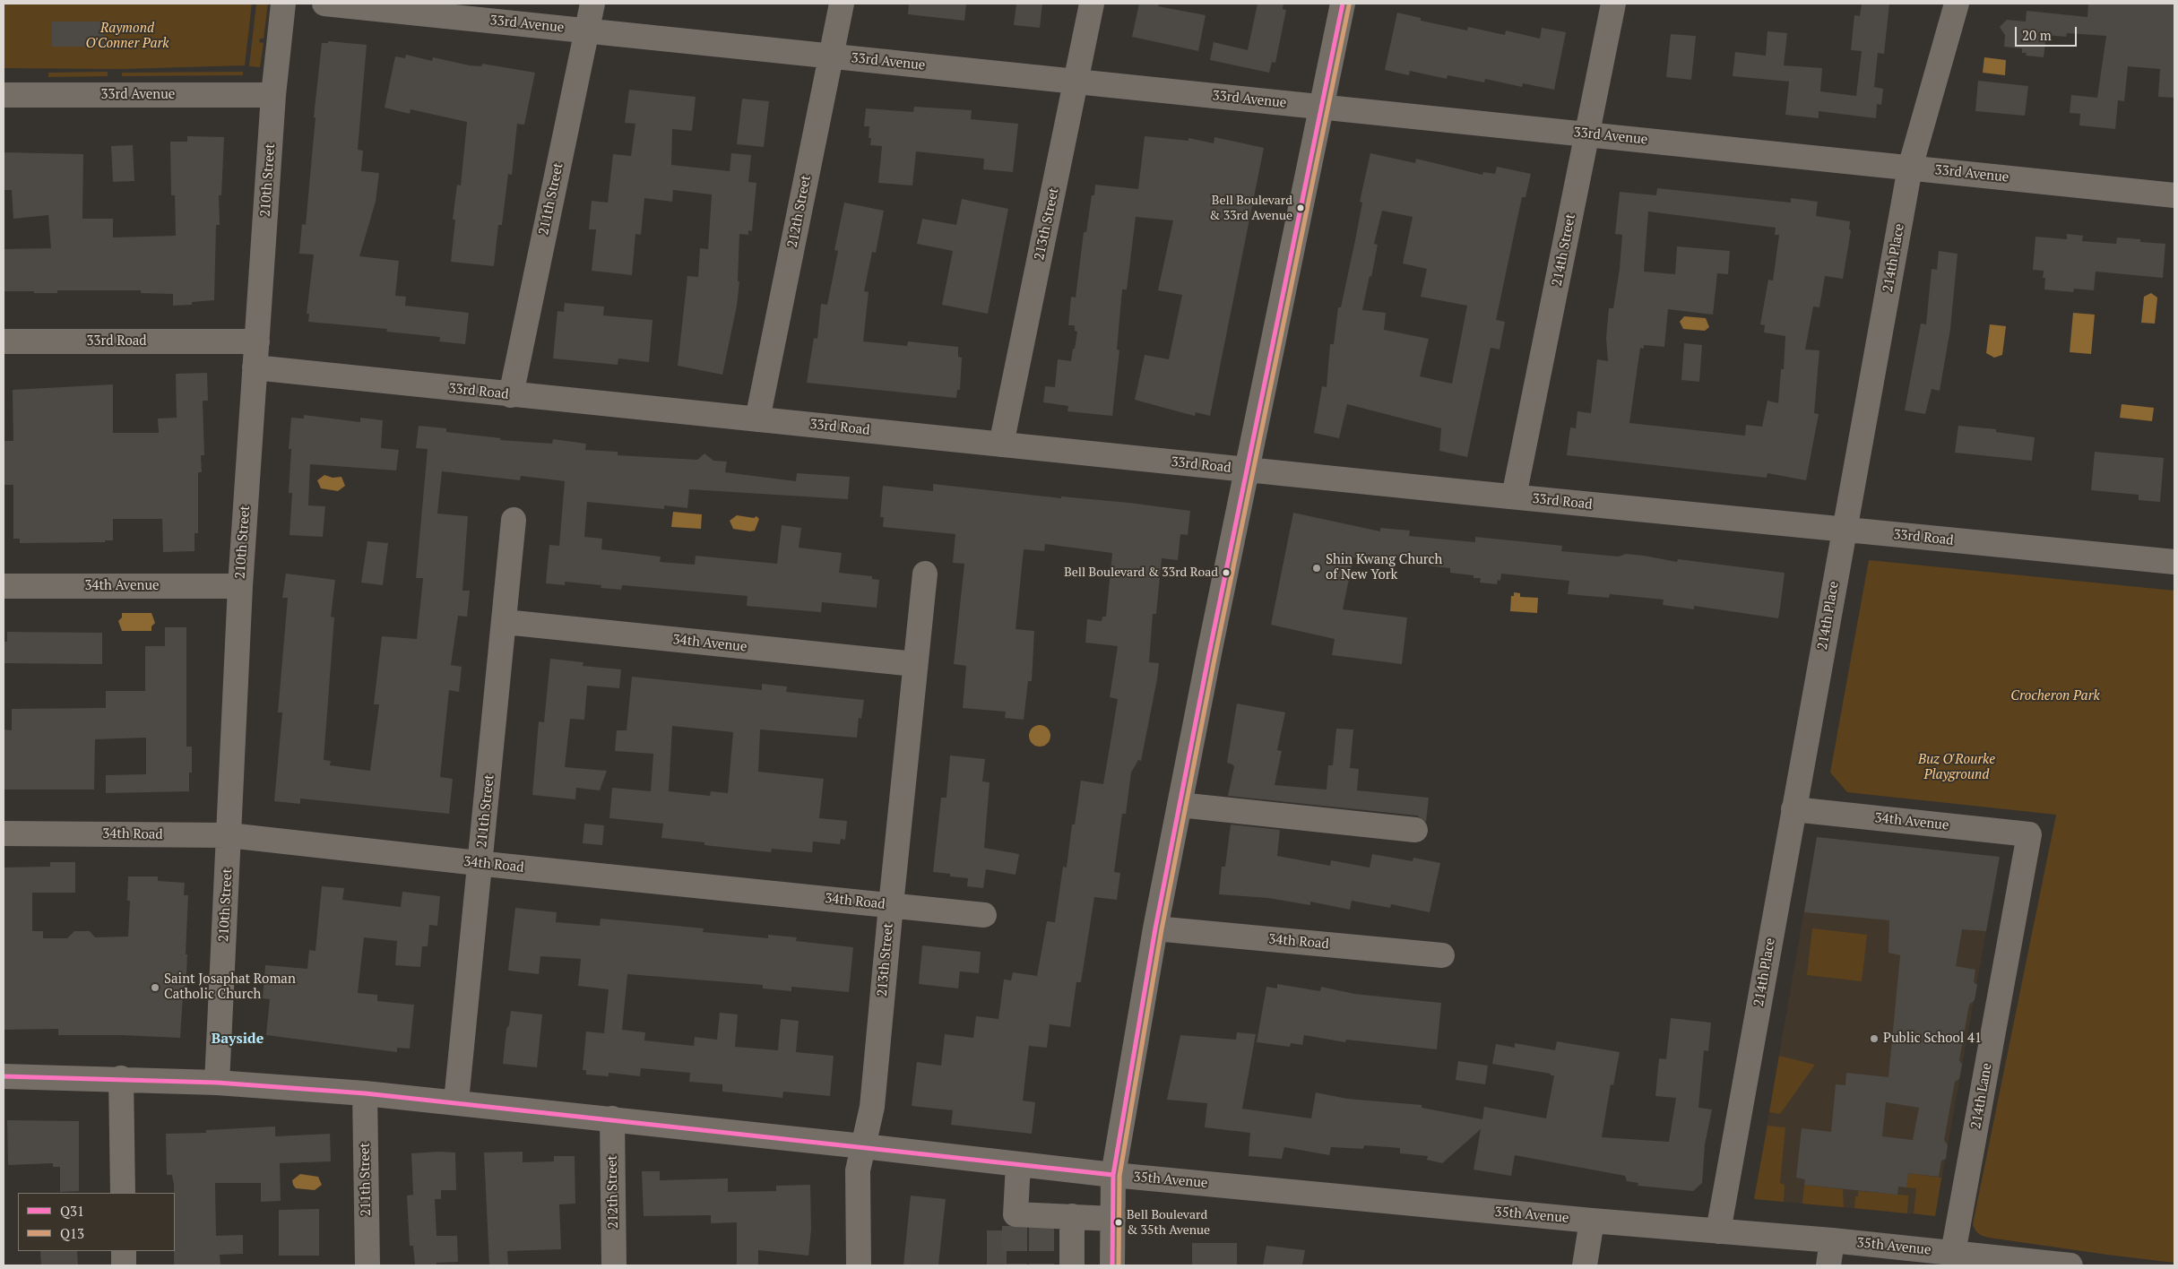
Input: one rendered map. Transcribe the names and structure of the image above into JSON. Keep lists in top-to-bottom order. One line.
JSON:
{"streets":{"street":["33rd Avenue","210th Street","211th Street","212th Street","213th Street","214th Street","214th Place","33rd Road","34th Avenue","34th Road","214th Lane","35th Avenue"]},"crossings":[["33rd Avenue","210th Street"],["33rd Avenue","211th Street"],["33rd Avenue","212th Street"],["33rd Avenue","213th Street"],["33rd Avenue","214th Street"],["33rd Avenue","214th Place"],["210th Street","33rd Road"],["210th Street","34th Avenue"],["210th Street","34th Road"],["210th Street","35th Avenue"],["211th Street","33rd Road"],["211th Street","34th Avenue"],["211th Street","34th Road"],["211th Street","35th Avenue"],["212th Street","33rd Road"],["212th Street","35th Avenue"],["213th Street","33rd Road"],["213th Street","34th Avenue"],["213th Street","34th Road"],["213th Street","35th Avenue"],["214th Street","33rd Road"],["214th Place","33rd Road"],["214th Place","34th Avenue"],["214th Place","35th Avenue"],["34th Avenue","214th Lane"],["214th Lane","35th Avenue"]],"districts":["Bayside"],"parks":["Raymond O'Conner Park","Crocheron Park","Buz O'Rourke Playground"],"places":["Bell Boulevard & 33rd Avenue","Shin Kwang Church of New York","Bell Boulevard & 33rd Road","Saint Josaphat Roman Catholic Church","Public School 41","Bell Boulevard & 35th Avenue"],"lines":["transit line Q31","transit line Q13"],"legend":["Q31","Q13"],"scale_bar":"20 m"}
